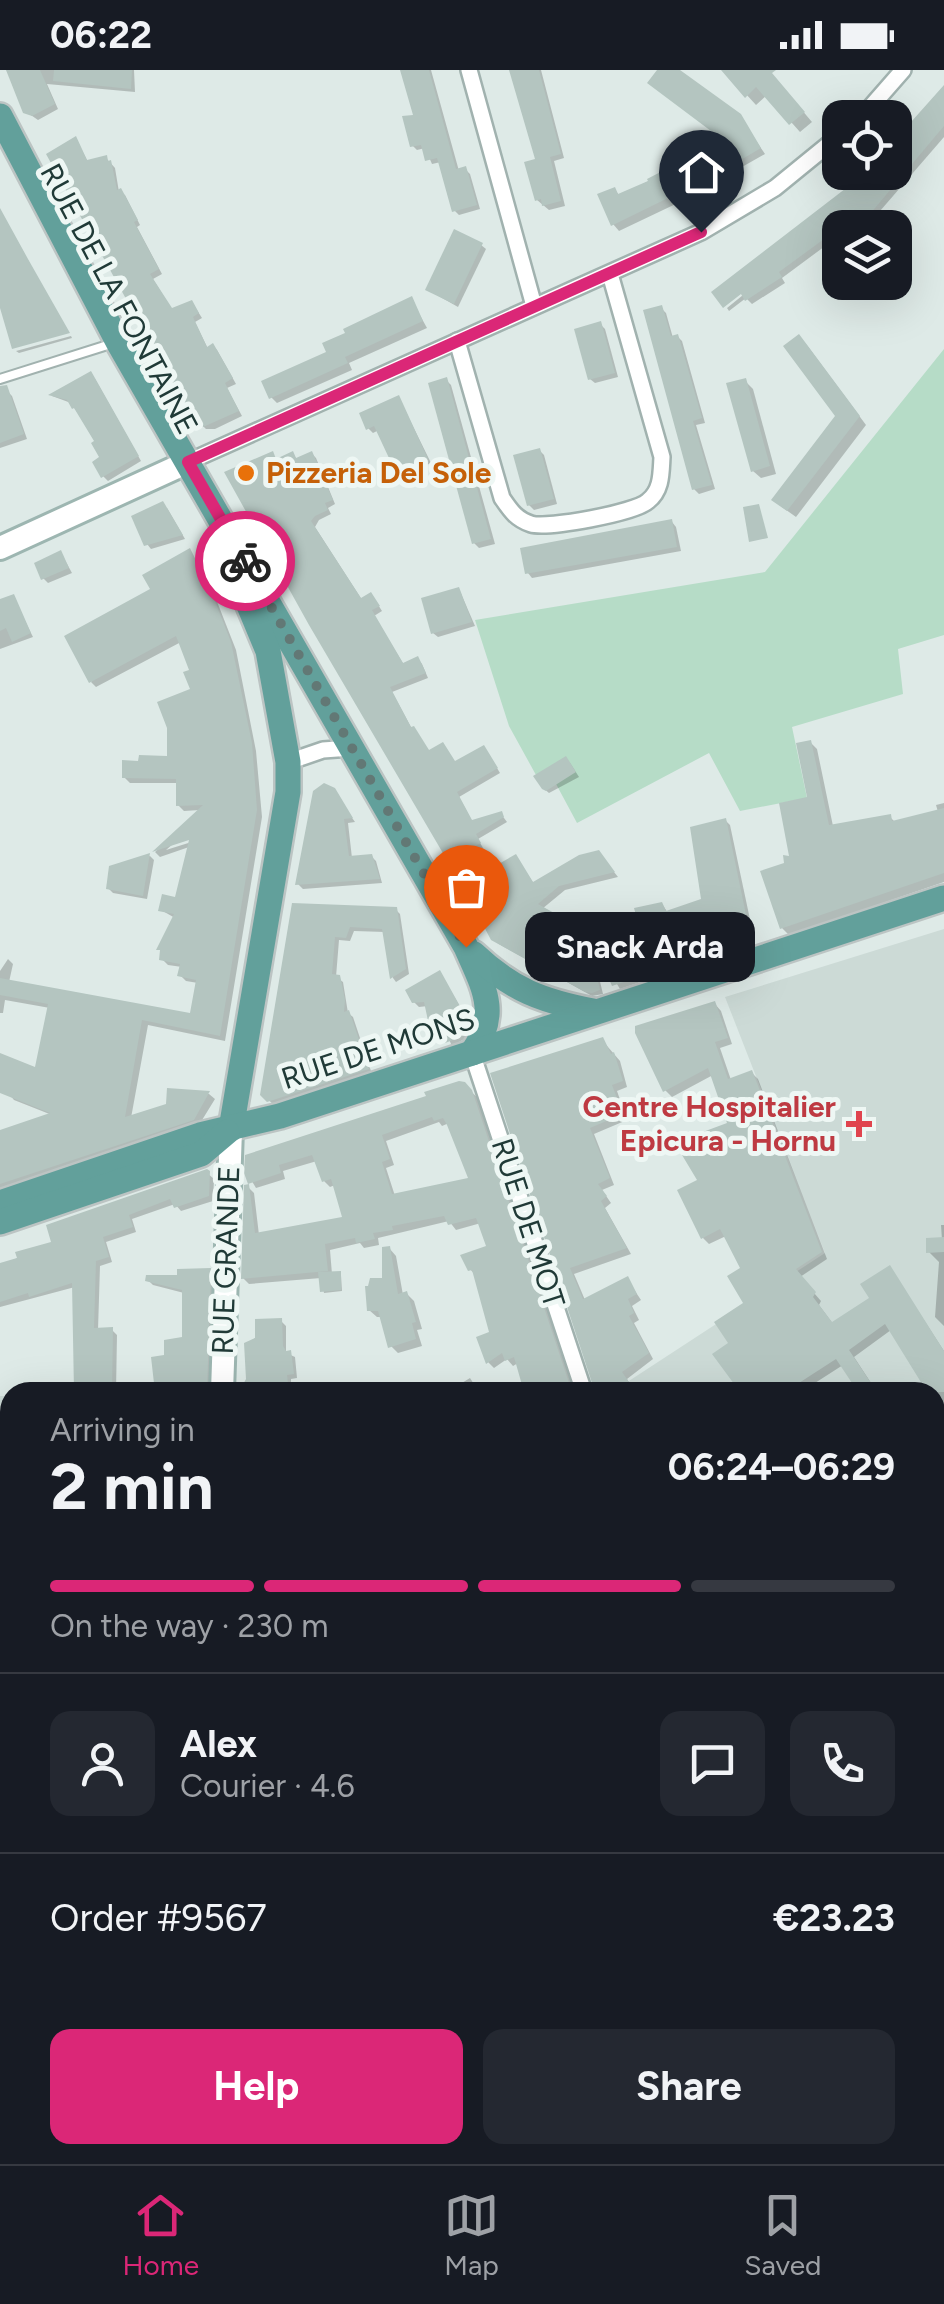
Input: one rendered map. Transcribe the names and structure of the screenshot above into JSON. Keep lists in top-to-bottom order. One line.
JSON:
{"streets":{"main road":["RUE DE LA FONTAINE","RUE DE MONS"],"street":["RUE DE MOT","RUE GRANDE"]},"crossings":[["RUE DE LA FONTAINE","RUE DE MONS"],["RUE DE LA FONTAINE","RUE GRANDE"],["RUE DE MONS","RUE DE MOT"],["RUE DE MONS","RUE GRANDE"]],"places":{"other":["Pizzeria Del Sole","Snack Arda"],"health":["Centre Hospitalier Epicura - Hornu"]},"page":{"status":"06:22","bubble":"Snack Arda","heading":["2 min","Arriving in","06:24–06:29"],"panel":["Alex","Courier · 4.6","Order #9567","€23.23"],"bar":"On the way · 230 m","buttons":["Help","Share"],"tabs":["Home","Map","Saved"]}}
